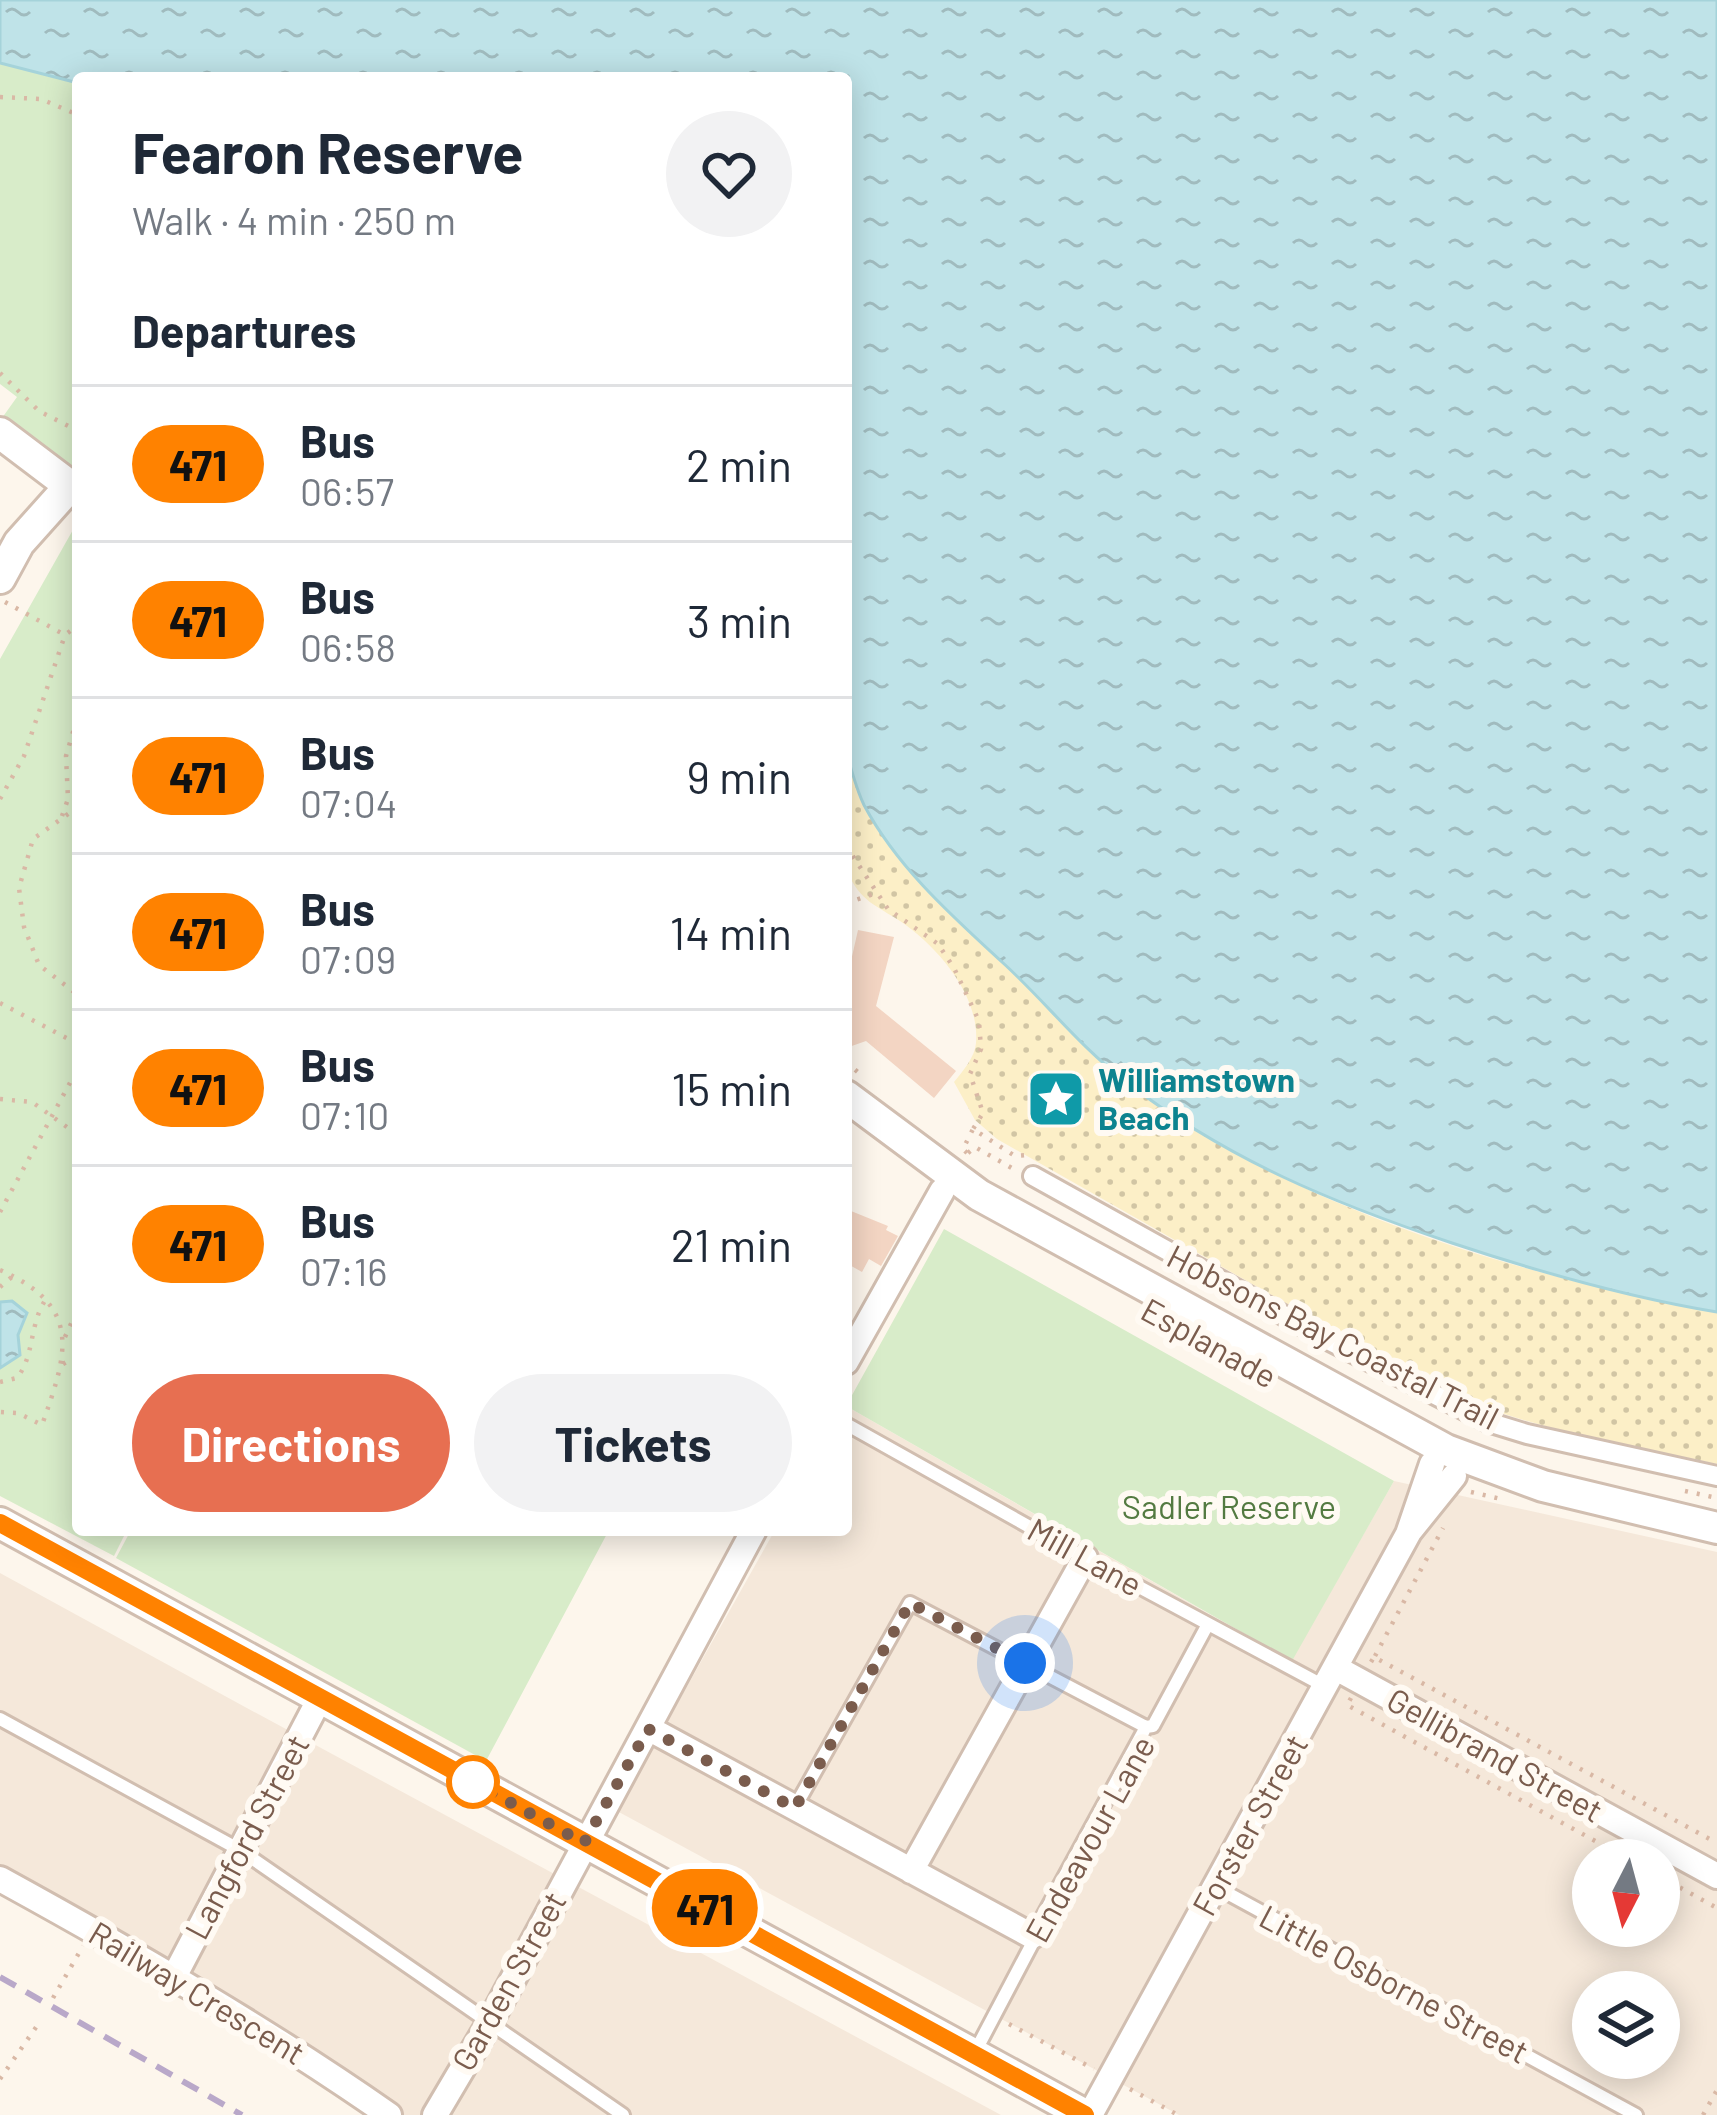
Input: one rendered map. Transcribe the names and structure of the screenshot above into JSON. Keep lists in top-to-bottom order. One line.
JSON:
{"streets":{"street":["Hobsons Bay Coastal Trail","Esplanade","Gellibrand Street","Forster Street","Langford Street","Garden Street","Railway Crescent"],"lane":["Mill Lane","Endeavour Lane","Little Osborne Street"]},"crossings":[["Esplanade","Forster Street"],["Mill Lane","Gellibrand Street"],["Mill Lane","Forster Street"],["Mill Lane","Endeavour Lane"],["Gellibrand Street","Forster Street"],["Forster Street","Little Osborne Street"],["Langford Street","Railway Crescent"]],"parks":["Sadler Reserve"],"places":{"place":["Williamstown Beach"]},"lines":["bus line 471"],"north":"bottom","page":{"on_map":"471","heading":[["Fearon Reserve","Walk · 4 min · 250 m"],"Departures"],"list":[{"mark":"471","name":"Bus","note":"06:57","value":"2 min"},{"mark":"471","name":"Bus","note":"06:58","value":"3 min"},{"mark":"471","name":"Bus","note":"07:04","value":"9 min"},{"mark":"471","name":"Bus","note":"07:09","value":"14 min"},{"mark":"471","name":"Bus","note":"07:10","value":"15 min"},{"mark":"471","name":"Bus","note":"07:16","value":"21 min"}],"buttons":["Directions","Tickets"]}}
